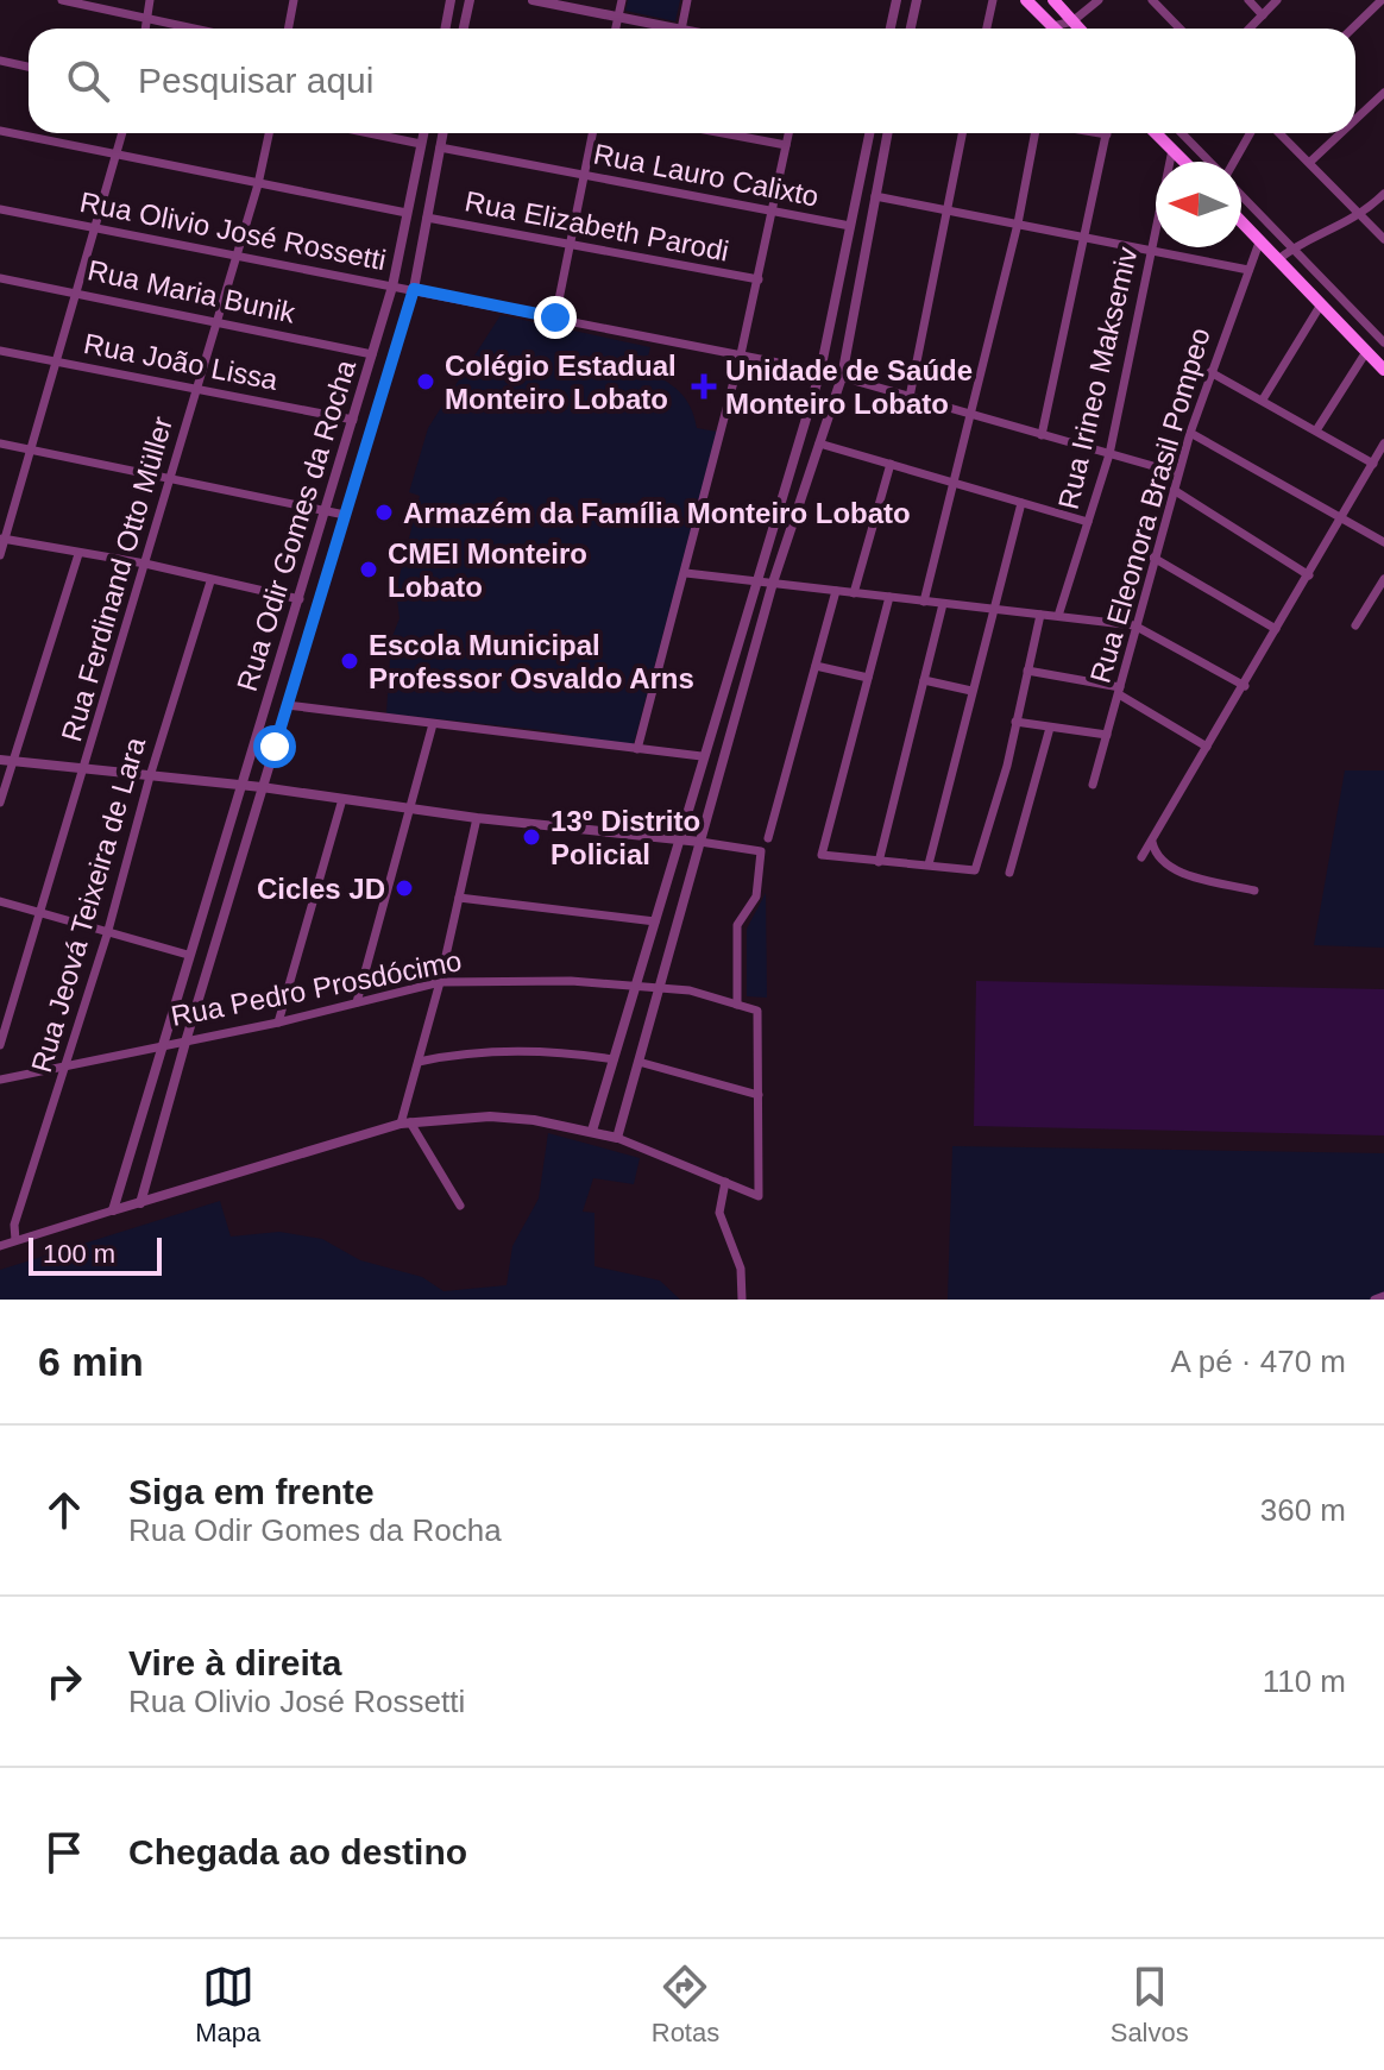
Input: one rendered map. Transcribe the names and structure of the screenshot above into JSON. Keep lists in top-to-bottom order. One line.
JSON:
{"streets":{"street":["Rua Lauro Calixto","Rua Elizabeth Parodi","Rua Olivio José Rossetti","Rua Maria Bunik","Rua João Lissa","Rua Irineo Maksemiv","Rua Eleonora Brasil Pompeo","Rua Odir Gomes da Rocha","Rua Ferdinand Otto Müller","Rua Jeová Teixeira de Lara","Rua Pedro Prosdócimo"]},"crossings":[["Rua Lauro Calixto","Rua Odir Gomes da Rocha"],["Rua Elizabeth Parodi","Rua Odir Gomes da Rocha"],["Rua Olivio José Rossetti","Rua Irineo Maksemiv"],["Rua Olivio José Rossetti","Rua Eleonora Brasil Pompeo"],["Rua Olivio José Rossetti","Rua Odir Gomes da Rocha"],["Rua Olivio José Rossetti","Rua Ferdinand Otto Müller"],["Rua Maria Bunik","Rua Odir Gomes da Rocha"],["Rua Maria Bunik","Rua Ferdinand Otto Müller"],["Rua João Lissa","Rua Odir Gomes da Rocha"],["Rua João Lissa","Rua Ferdinand Otto Müller"],["Rua Odir Gomes da Rocha","Rua Pedro Prosdócimo"],["Rua Jeová Teixeira de Lara","Rua Pedro Prosdócimo"]],"places":{"other":["Colégio Estadual Monteiro Lobato","Armazém da Família Monteiro Lobato","CMEI Monteiro Lobato","Escola Municipal Professor Osvaldo Arns","13º Distrito Policial","Cicles JD"],"health":["Unidade de Saúde Monteiro Lobato"]},"scale_bar":"100 m","north":"left","page":{"search":"Pesquisar aqui","scale":"100 m","heading":["6 min","A pé · 470 m"],"list":[["Siga em frente","Rua Odir Gomes da Rocha","360 m"],["Vire à direita","Rua Olivio José Rossetti","110 m"],"Chegada ao destino"],"nav":["Mapa","Rotas","Salvos"]}}
